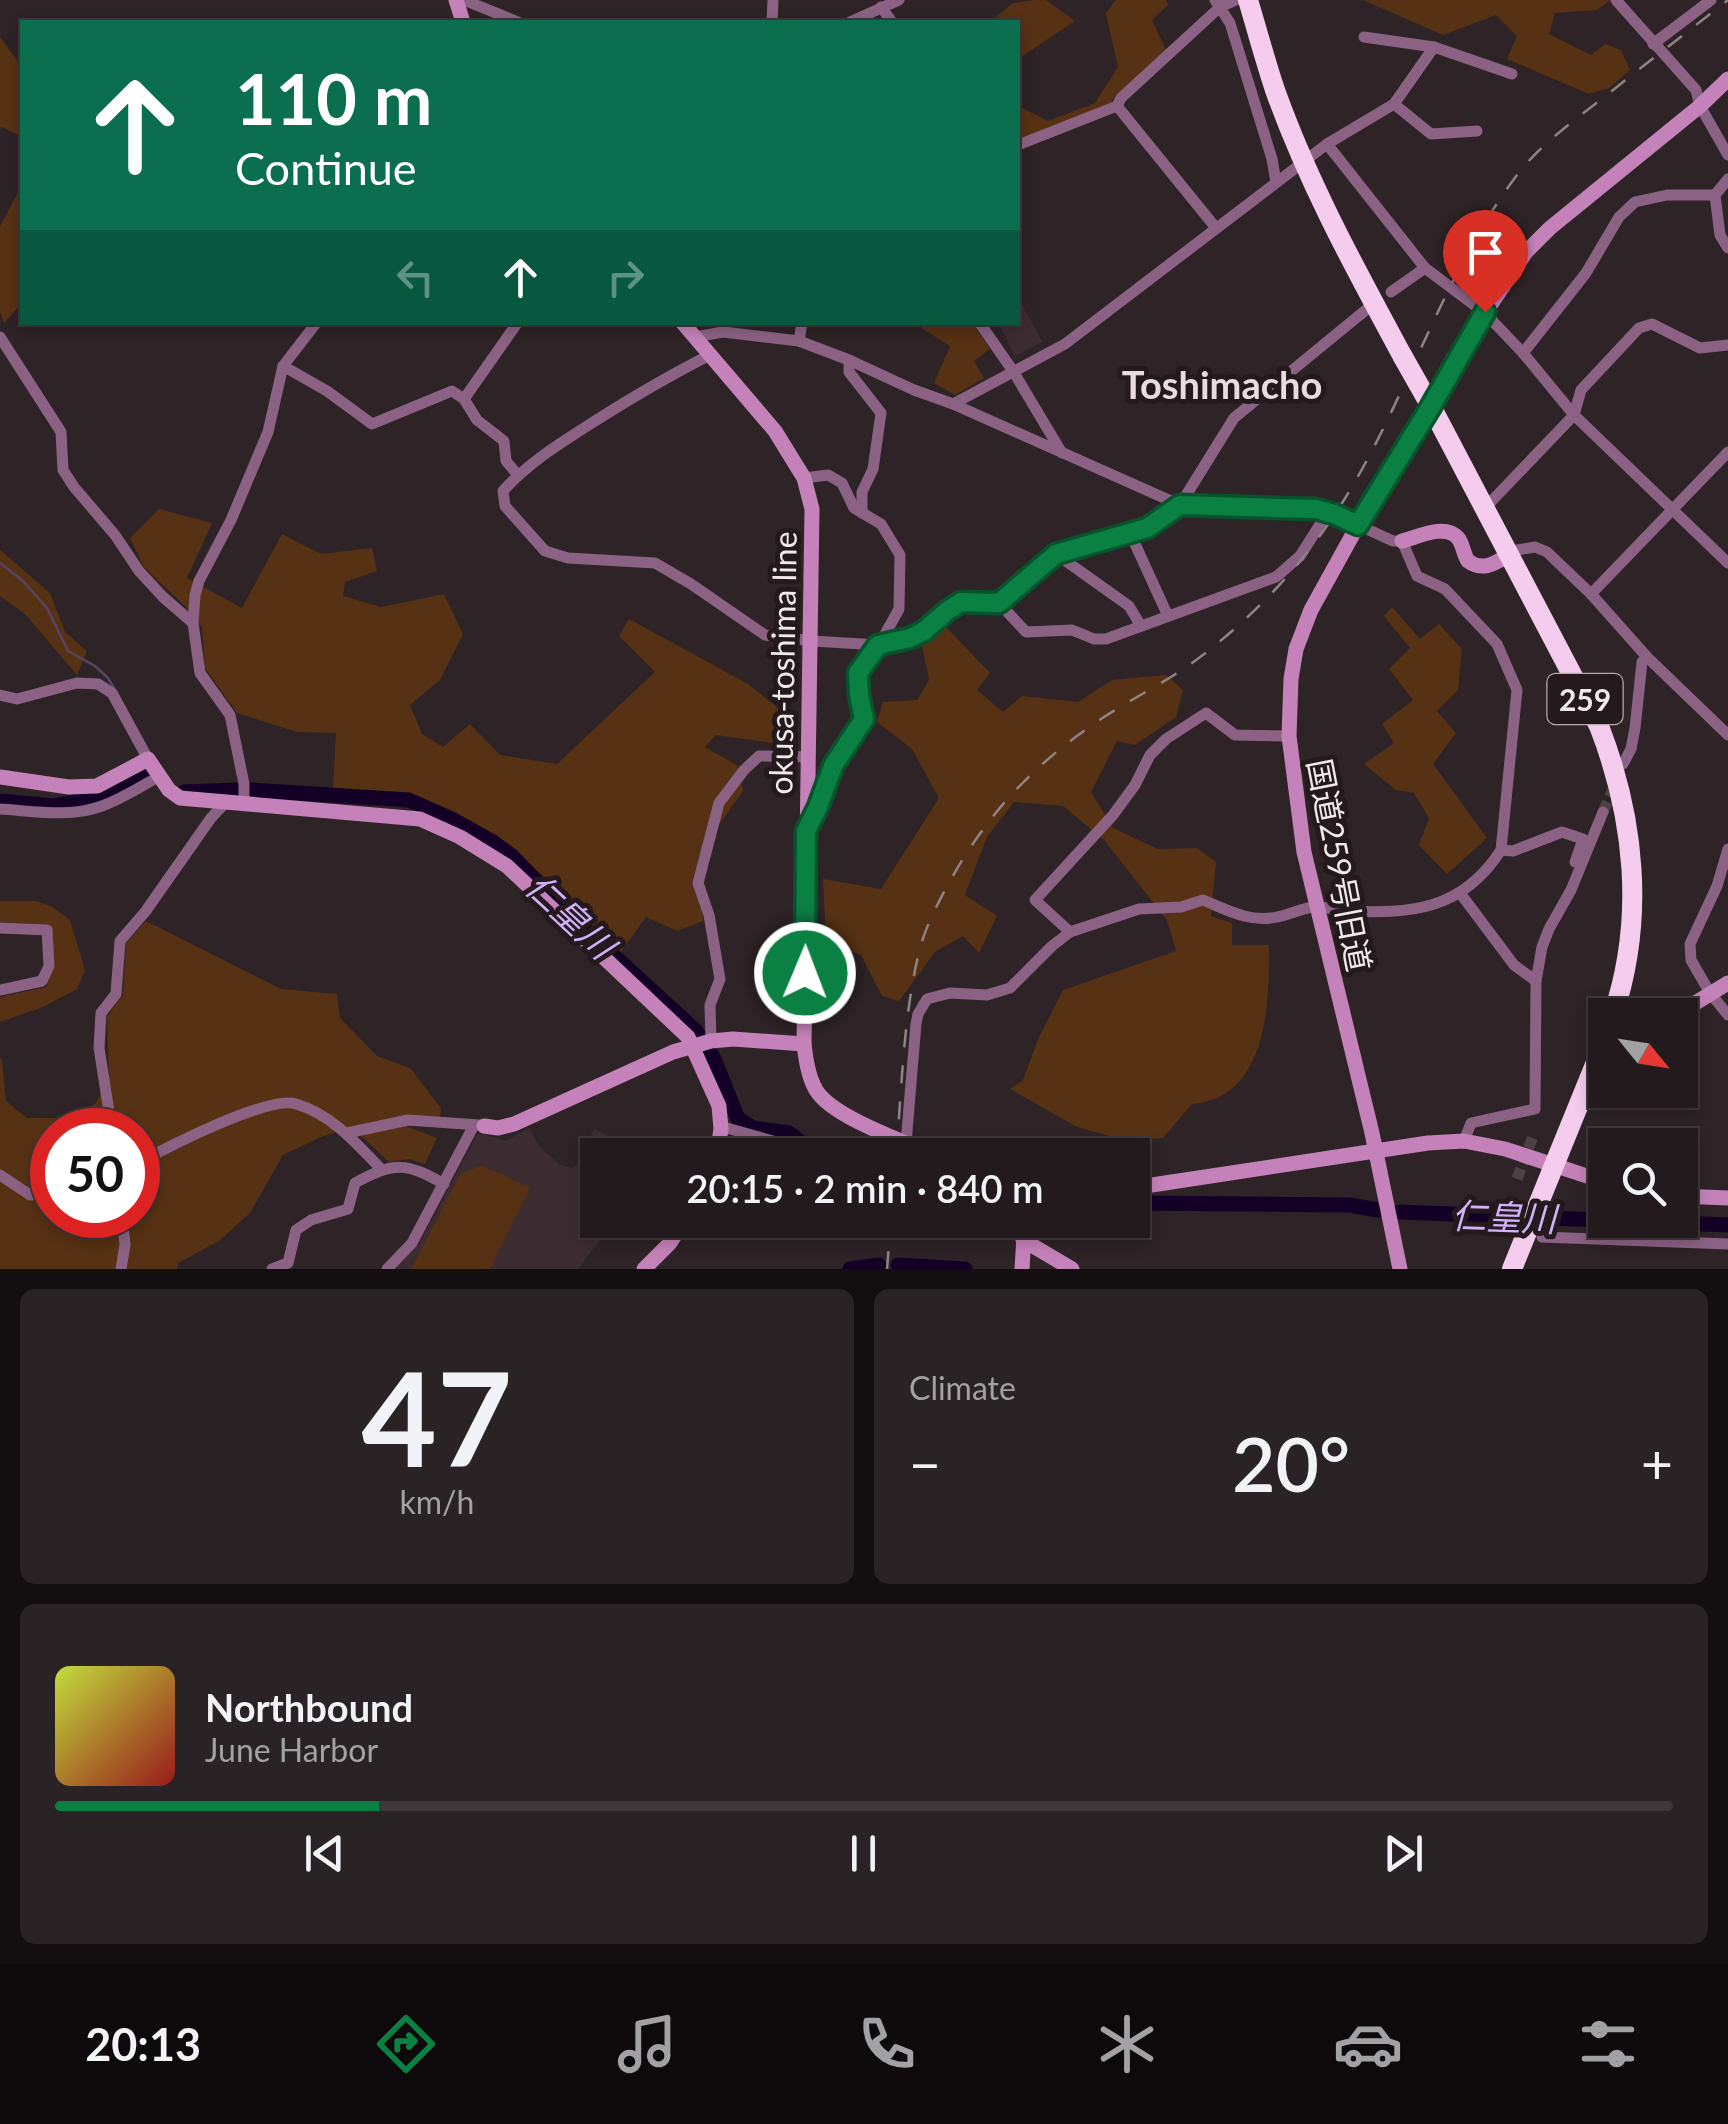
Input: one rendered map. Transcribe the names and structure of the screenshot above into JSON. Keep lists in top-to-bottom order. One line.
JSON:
{"streets":{"highway":["259"],"street":["okusa-toshima line","国道259号旧道"]},"districts":["Toshimacho"],"water":["仁皇川"],"north":"bottom right","page":{"turn":["110 m","Continue"],"limit":"50","trip":"20:15 · 2 min · 840 m","tile":[["47","km/h"],"Climate"],"heat":["−","20°","+"],"song":["Northbound","June Harbor"],"tabs":"20:13"}}
